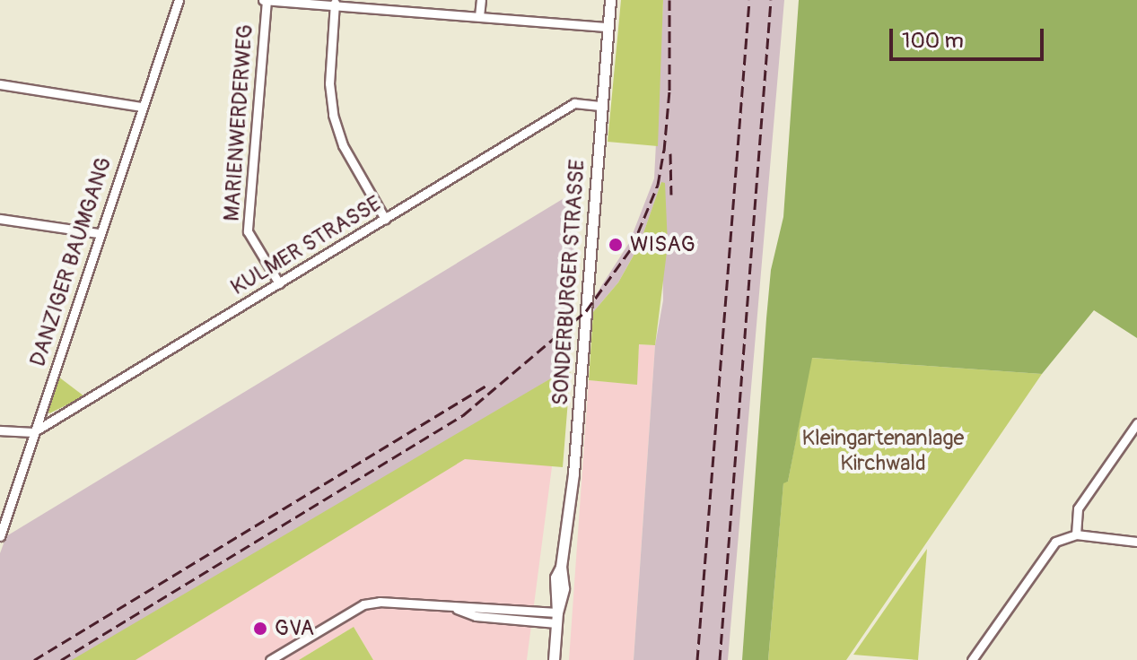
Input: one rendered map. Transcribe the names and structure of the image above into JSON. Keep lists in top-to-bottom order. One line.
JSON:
{"streets":{"street":["MARIENWERDERWEG","KULMER STRASSE","DANZIGER BAUMGANG","SONDERBURGER STRASSE"]},"crossings":[["MARIENWERDERWEG","KULMER STRASSE"],["KULMER STRASSE","DANZIGER BAUMGANG"],["KULMER STRASSE","SONDERBURGER STRASSE"]],"parks":["Kleingartenanlage Kirchwald"],"places":["WISAG","GVA"],"scale_bar":"100 m"}
